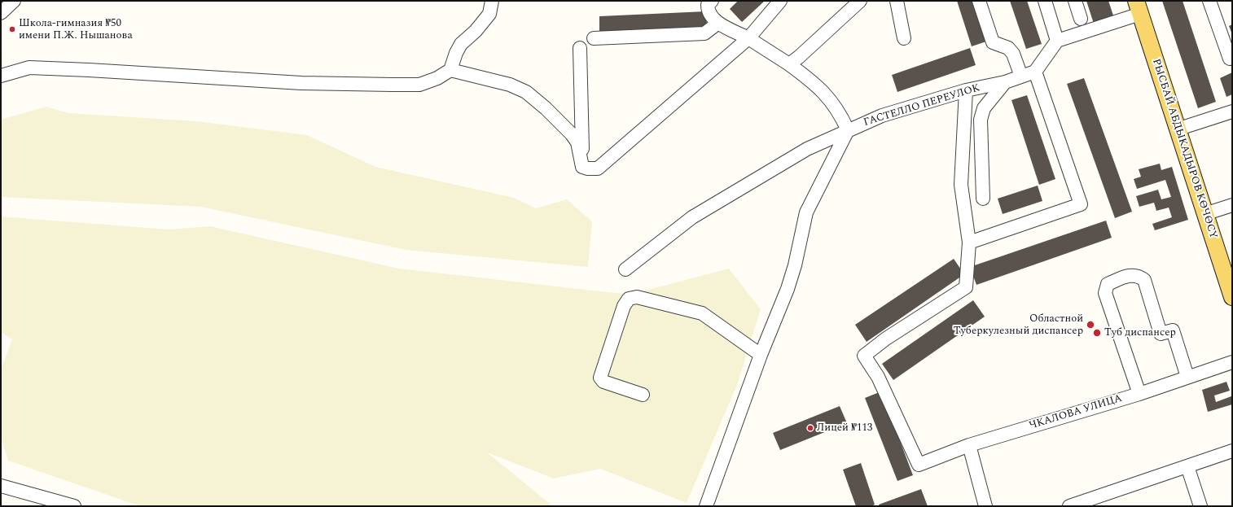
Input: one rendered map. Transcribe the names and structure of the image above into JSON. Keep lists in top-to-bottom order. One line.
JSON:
{"streets":{"main road":["РЫСБАЙ АБДЫКАДЫРОВ КӨЧӨСҮ"],"street":["ГАСТЕЛЛО ПЕРЕУЛОК","ЧКАЛОВА УЛИЦА"]},"places":["Школа-гимназия №50 имени П.Ж. Нышанова","Областной Туберкулезный диспансер","Туб диспансер","Лицей №113"]}
